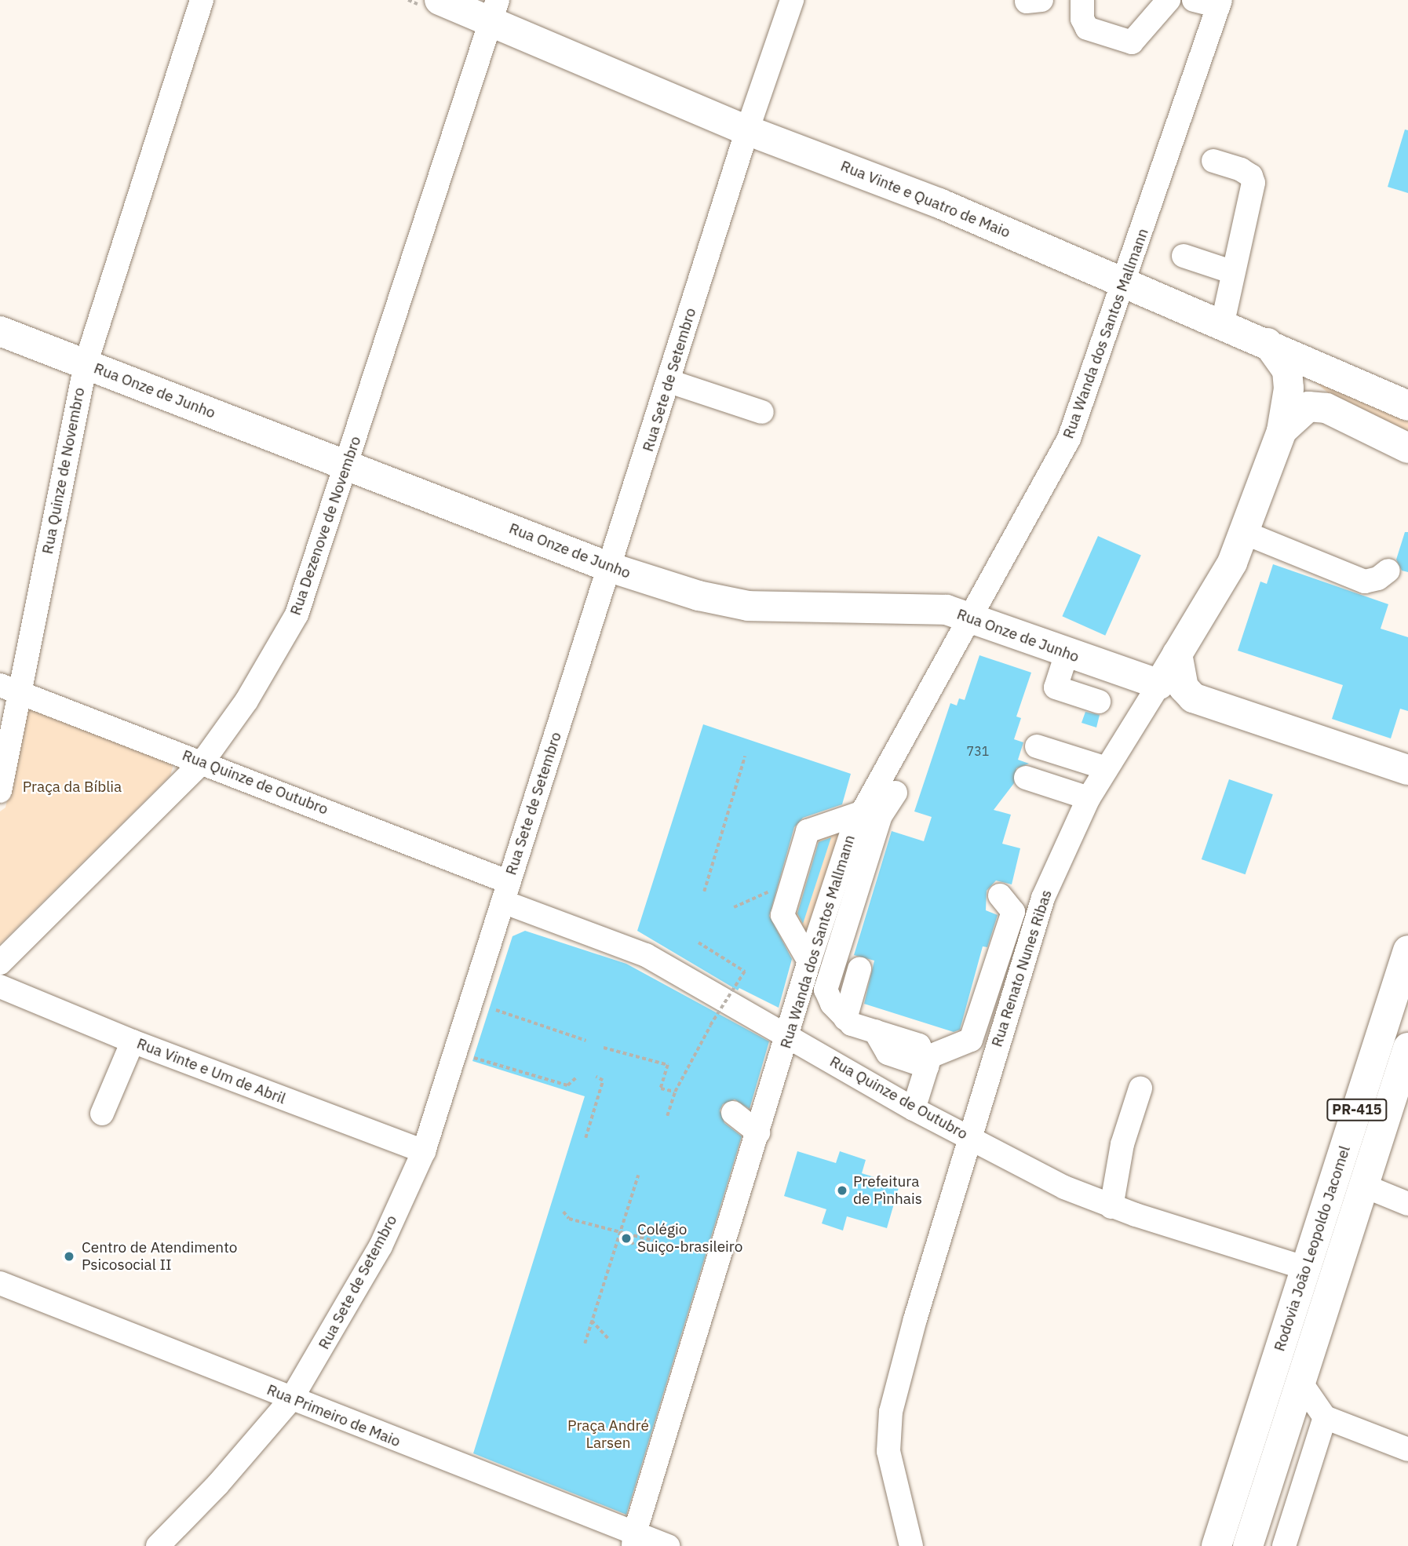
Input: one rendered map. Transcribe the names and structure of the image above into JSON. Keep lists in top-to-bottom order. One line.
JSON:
{"streets":{"main road":["Rua Vinte e Quatro de Maio","Rua Onze de Junho","Rua Renato Nunes Ribas","PR-415","Rodovia João Leopoldo Jacomel"],"street":["Rua Wanda dos Santos Mallmann","Rua Sete de Setembro","Rua Quinze de Novembro","Rua Dezenove de Novembro","Rua Quinze de Outubro","Rua Vinte e Um de Abril","Rua Primeiro de Maio"]},"crossings":[["Rua Vinte e Quatro de Maio","Rua Wanda dos Santos Mallmann"],["Rua Vinte e Quatro de Maio","Rua Sete de Setembro"],["Rua Vinte e Quatro de Maio","Rua Dezenove de Novembro"],["Rua Vinte e Quatro de Maio","Rua Renato Nunes Ribas"],["Rua Wanda dos Santos Mallmann","Rua Onze de Junho"],["Rua Wanda dos Santos Mallmann","Rua Quinze de Outubro"],["Rua Wanda dos Santos Mallmann","Rua Primeiro de Maio"],["Rua Sete de Setembro","Rua Onze de Junho"],["Rua Sete de Setembro","Rua Quinze de Outubro"],["Rua Sete de Setembro","Rua Vinte e Um de Abril"],["Rua Sete de Setembro","Rua Primeiro de Maio"],["Rua Onze de Junho","Rua Quinze de Novembro"],["Rua Onze de Junho","Rua Dezenove de Novembro"],["Rua Onze de Junho","Rua Renato Nunes Ribas"],["Rua Quinze de Novembro","Rua Quinze de Outubro"],["Rua Dezenove de Novembro","Rua Quinze de Outubro"],["Rua Quinze de Outubro","Rua Renato Nunes Ribas"],["Rua Quinze de Outubro","Rodovia João Leopoldo Jacomel"]],"parks":["Praça da Bíblia","Praça André Larsen"],"places":["Prefeitura de Pìnhais","Colégio Suiço-brasileiro","Centro de Atendimento Psicosocial II"],"house_numbers":["731"]}
